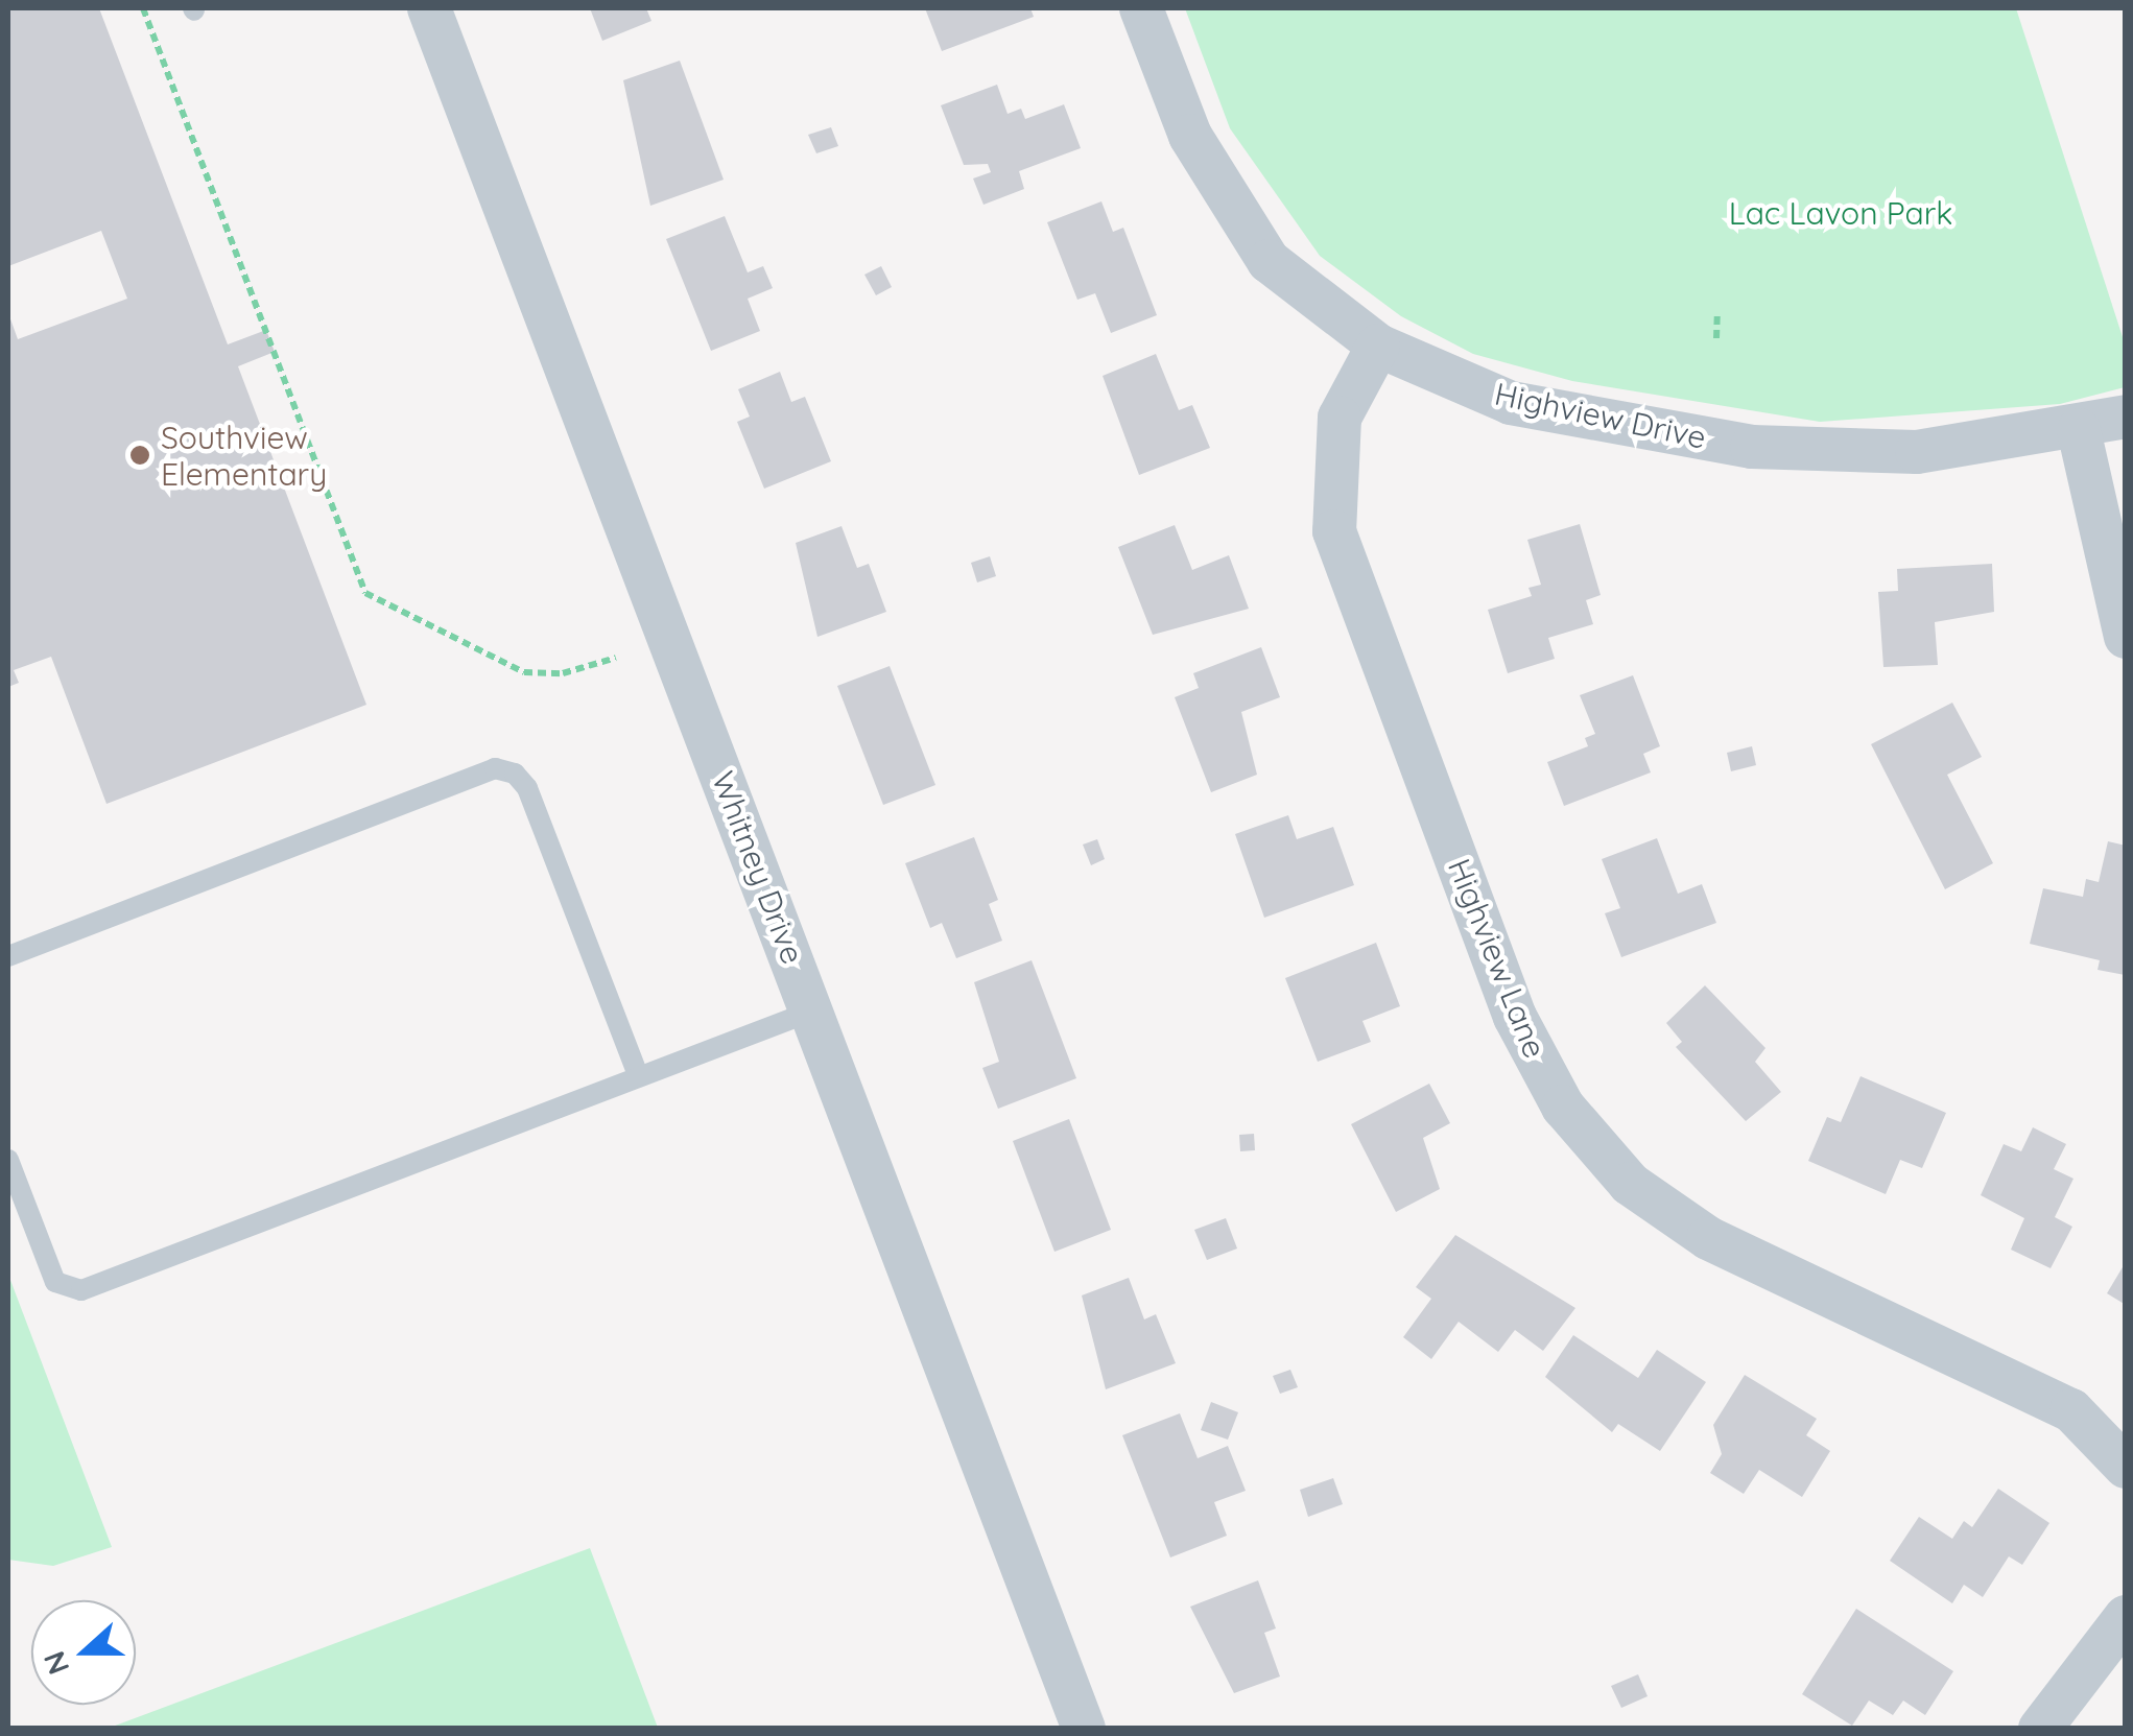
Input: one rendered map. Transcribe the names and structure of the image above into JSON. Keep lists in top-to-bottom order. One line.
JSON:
{"streets":{"street":["Highview Drive","Whitney Drive","Highview Lane"]},"crossings":[["Highview Drive","Highview Lane"]],"parks":["Lac Lavon Park"],"places":["Southview Elementary"],"north":"left"}
